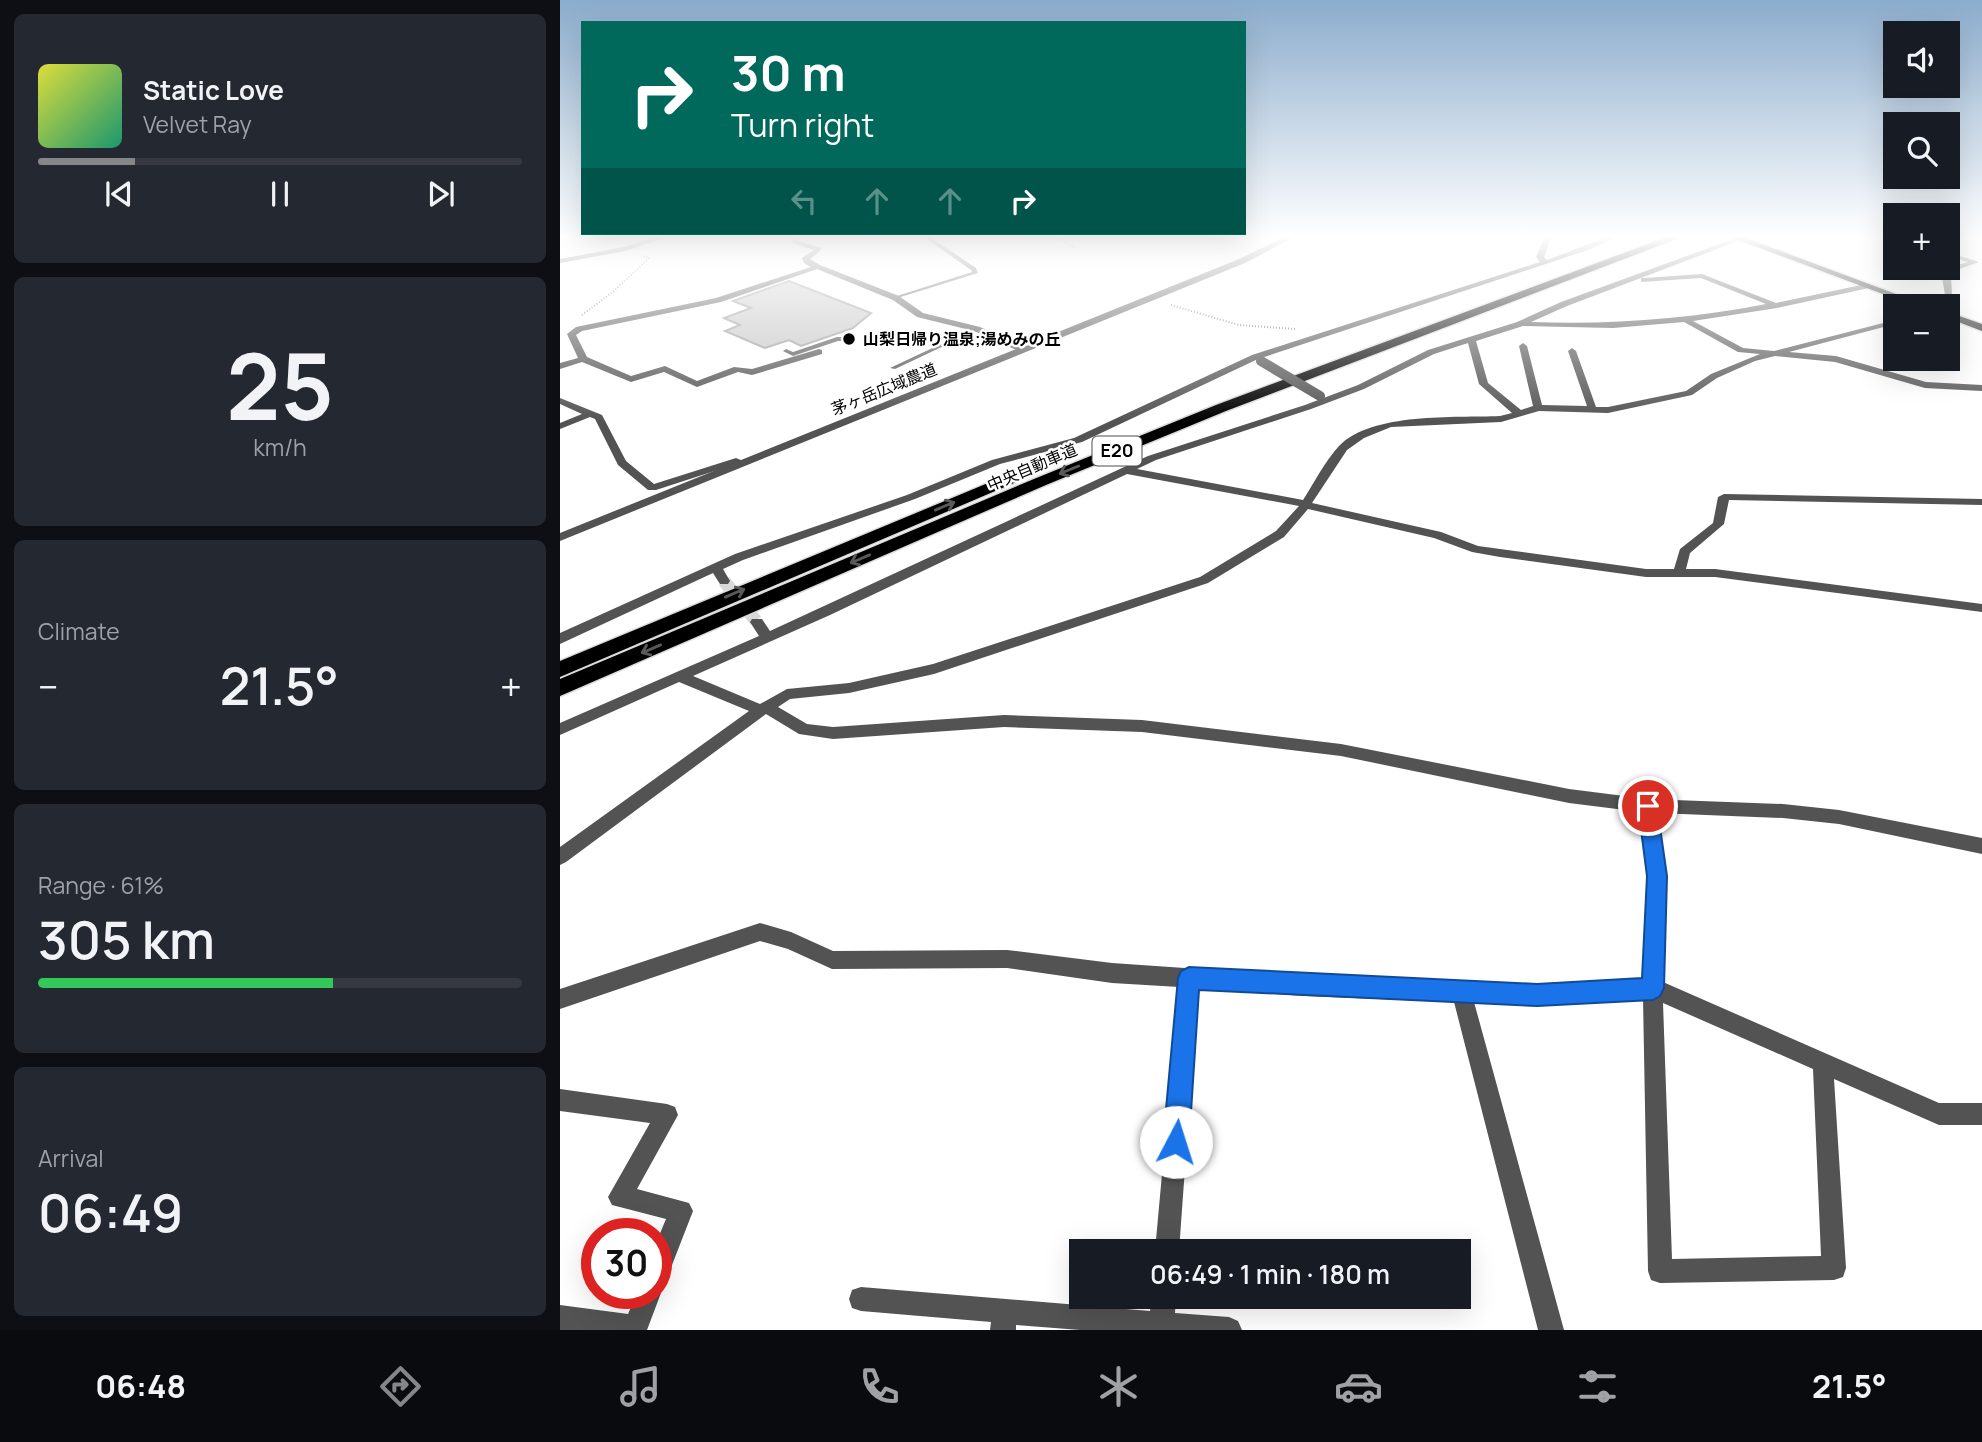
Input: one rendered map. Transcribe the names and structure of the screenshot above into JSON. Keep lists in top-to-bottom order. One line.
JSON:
{"streets":{"highway":["E20","中央自動車道"],"street":["茅ヶ岳広域農道"]},"places":["山梨日帰り温泉;湯めみの丘"],"page":{"map_buttons":["+","−"],"turn":["30 m","Turn right"],"song":["Static Love","Velvet Ray"],"tile":[["25","km/h"],"Climate",["Range · 61%","305 km"],["Arrival","06:49"]],"heat":["−","21.5°","+"],"limit":"30","trip":"06:49 · 1 min · 180 m","tabs":["06:48","21.5°"]}}
